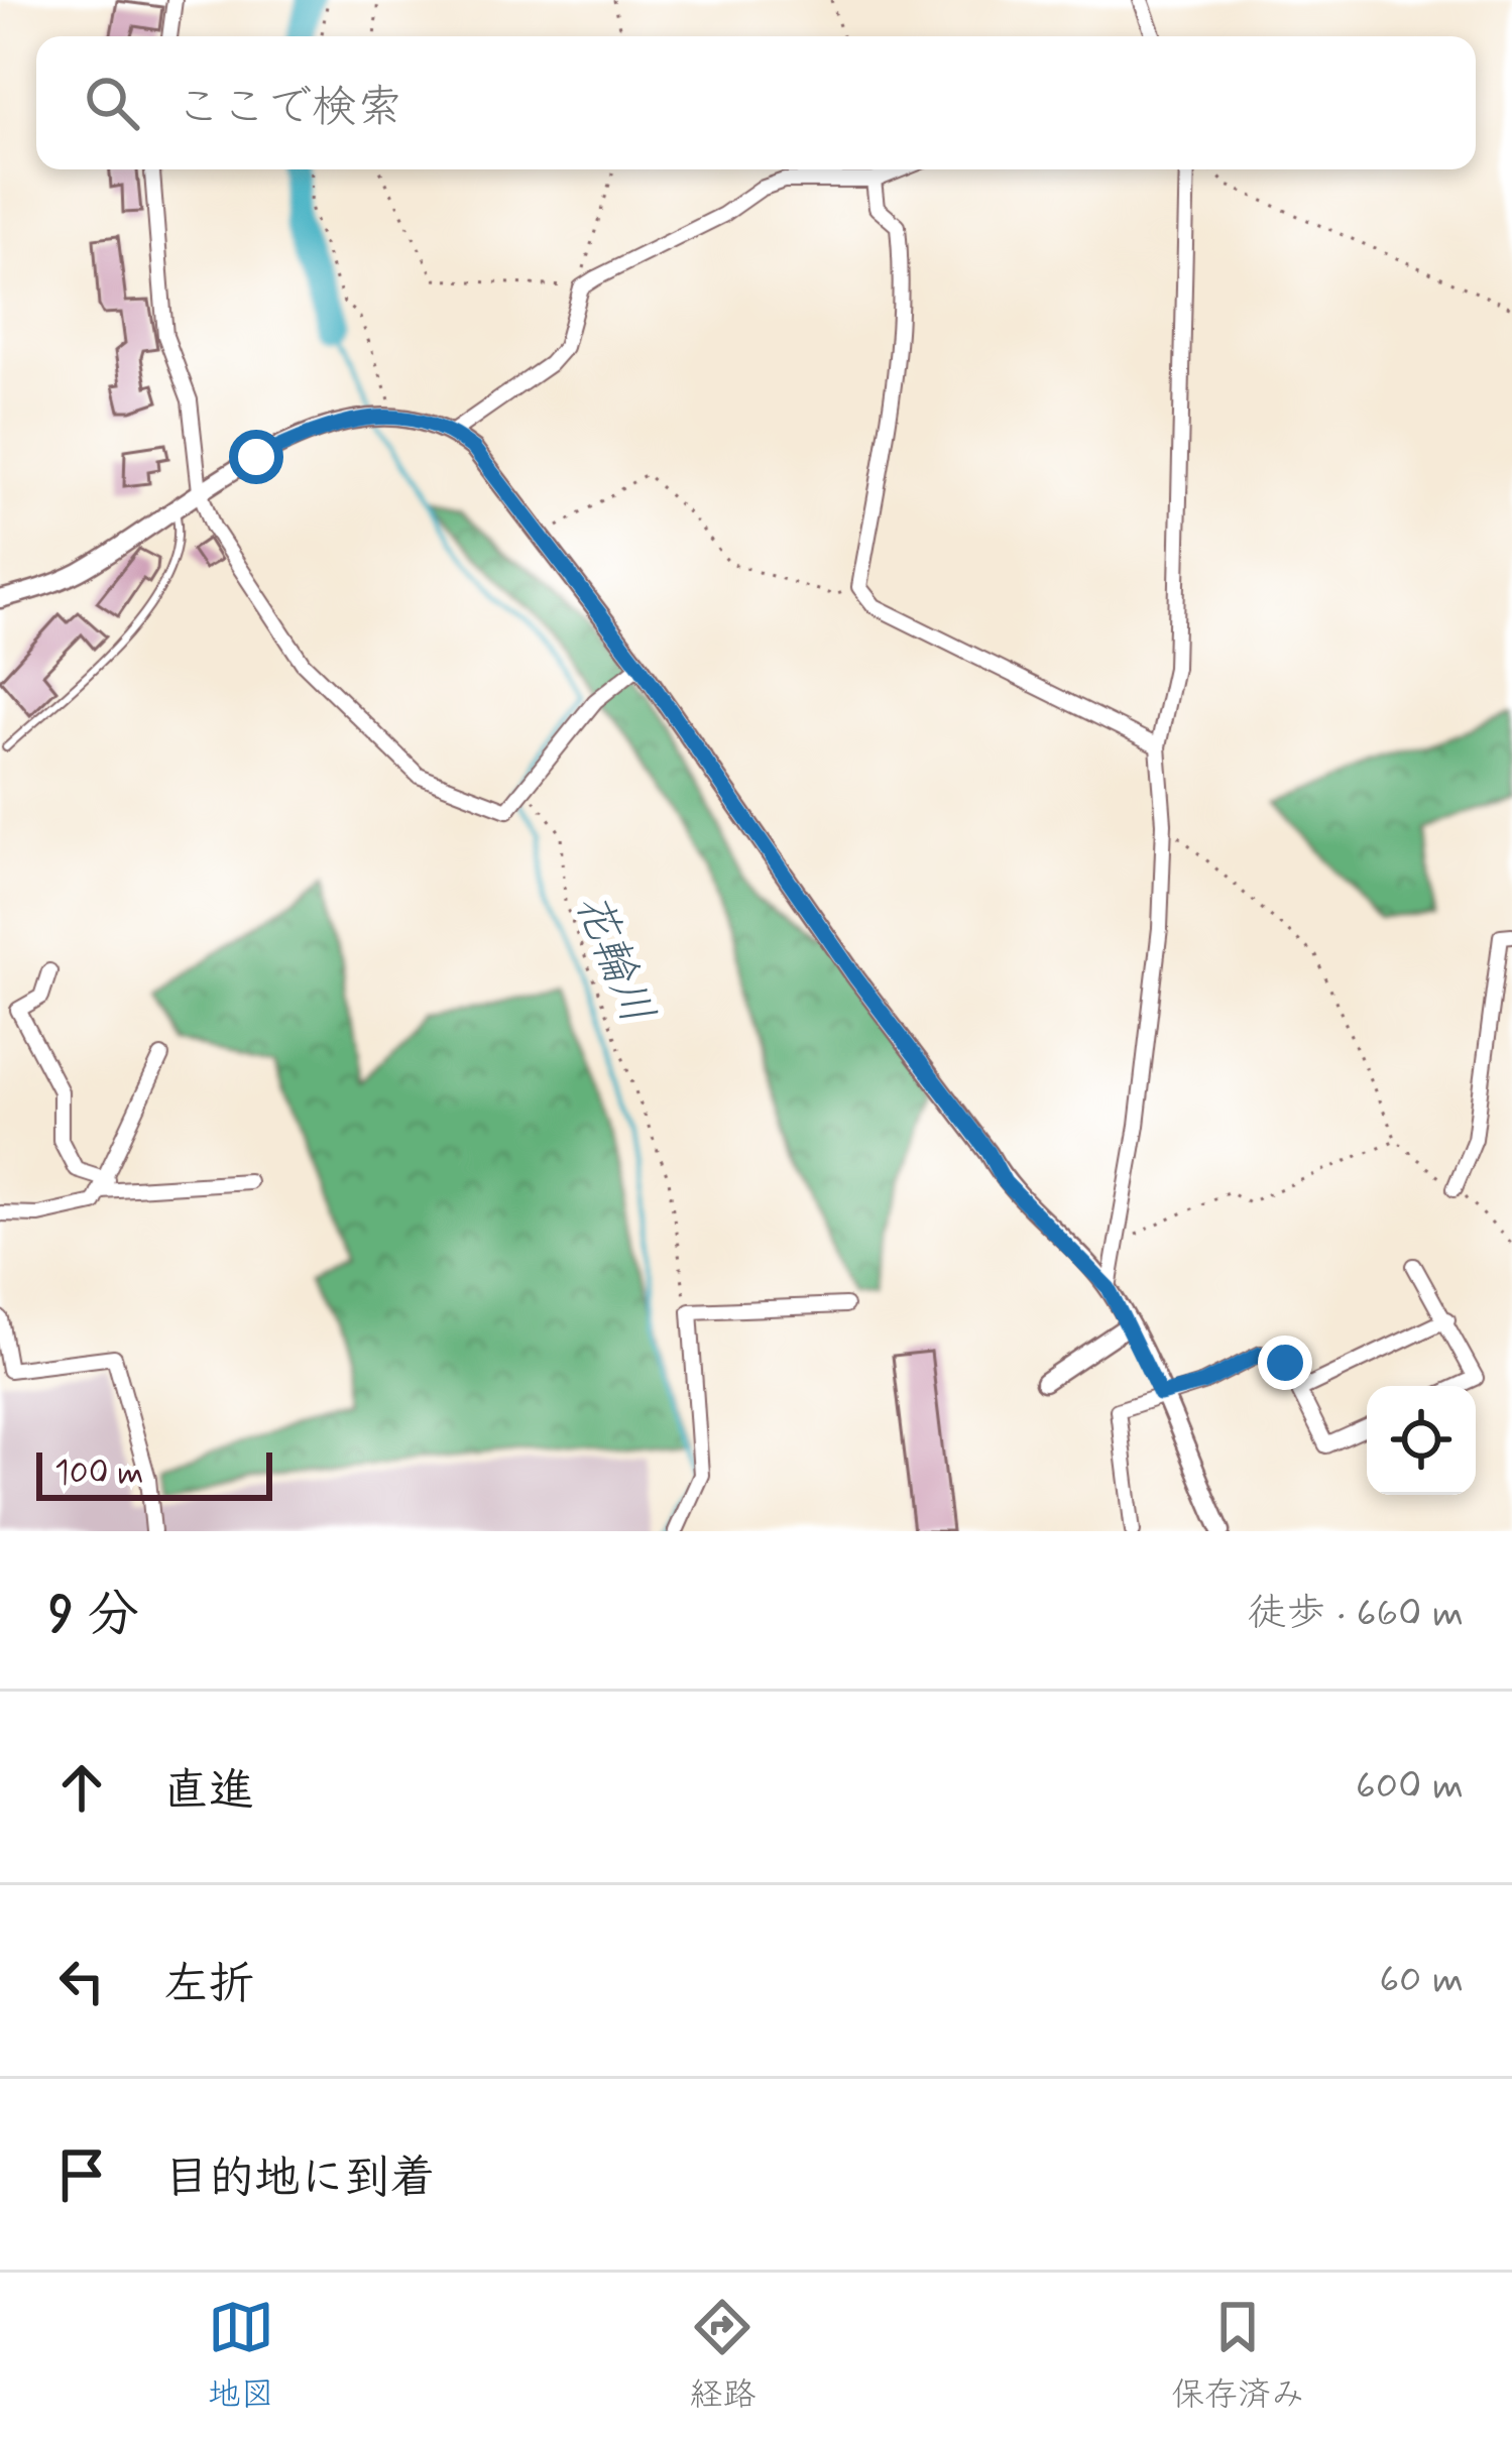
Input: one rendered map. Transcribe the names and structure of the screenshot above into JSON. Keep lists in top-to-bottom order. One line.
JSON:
{"water":["花輪川"],"scale_bar":"100 m","page":{"search":"ここで検索","scale":"100 m","heading":["9 分","徒歩 · 660 m"],"list":[["直進","600 m"],["左折","60 m"],"目的地に到着"],"nav":["地図","経路","保存済み"]}}
